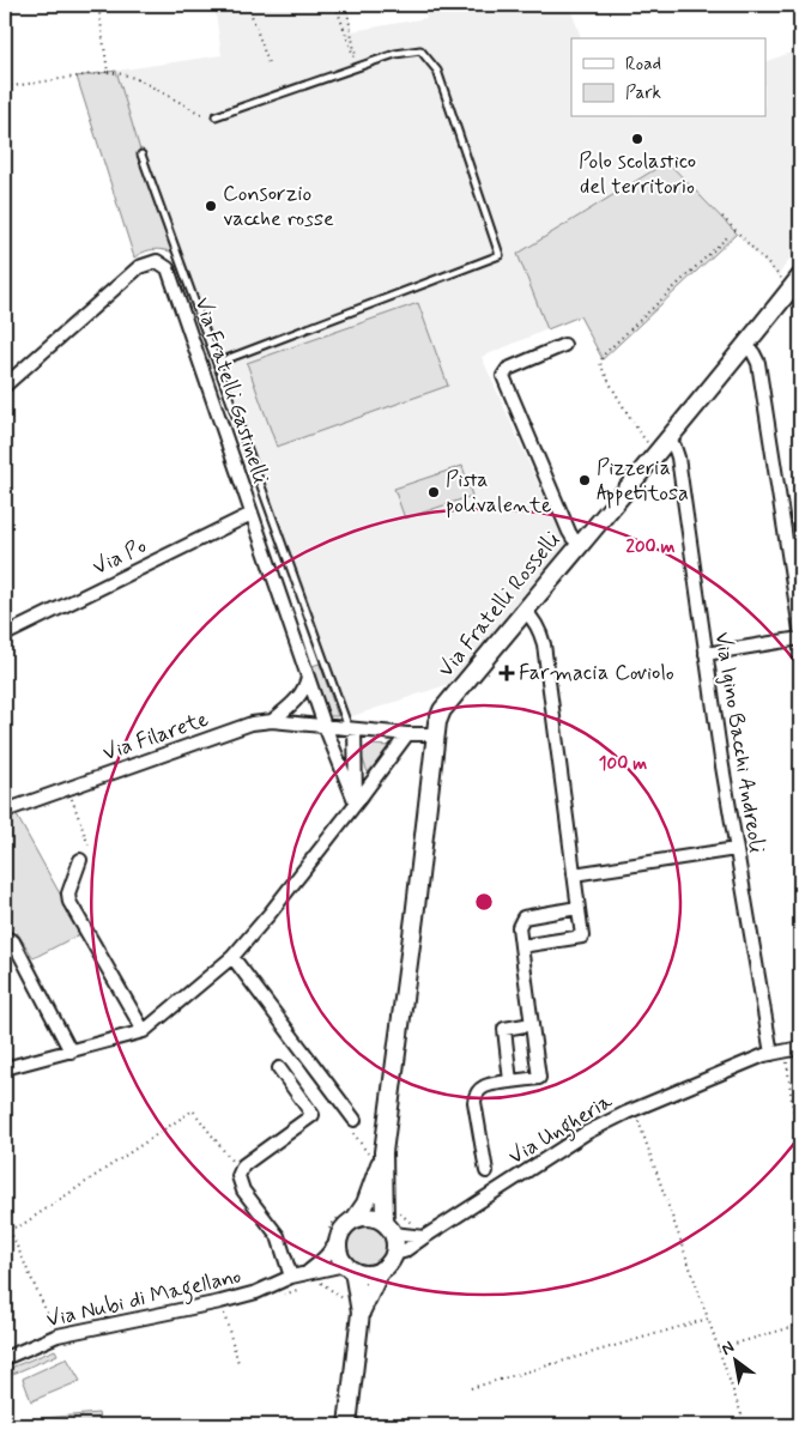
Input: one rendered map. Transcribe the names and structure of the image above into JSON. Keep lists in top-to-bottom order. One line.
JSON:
{"streets":{"street":["Via Fratelli Gastinelli","Via Po","Via Fratelli Rosselli","Via Filarete","Via Igino Bacchi Andreoli","Via Ungheria","Via Nubi di Magellano"]},"crossings":[["Via Fratelli Gastinelli","Via Po"],["Via Fratelli Gastinelli","Via Filarete"],["Via Fratelli Rosselli","Via Igino Bacchi Andreoli"],["Via Fratelli Rosselli","Via Ungheria"],["Via Fratelli Rosselli","Via Nubi di Magellano"],["Via Igino Bacchi Andreoli","Via Ungheria"],["Via Ungheria","Via Nubi di Magellano"]],"places":{"other":["Polo scolastico del territorio","Consorzio vacche rosse","Pizzeria Appetitosa","Pista polivalente"],"health":["Farmacia Coviolo"]},"legend":["Road","Park"],"north":"top left","rings":["200 m","100 m"]}
